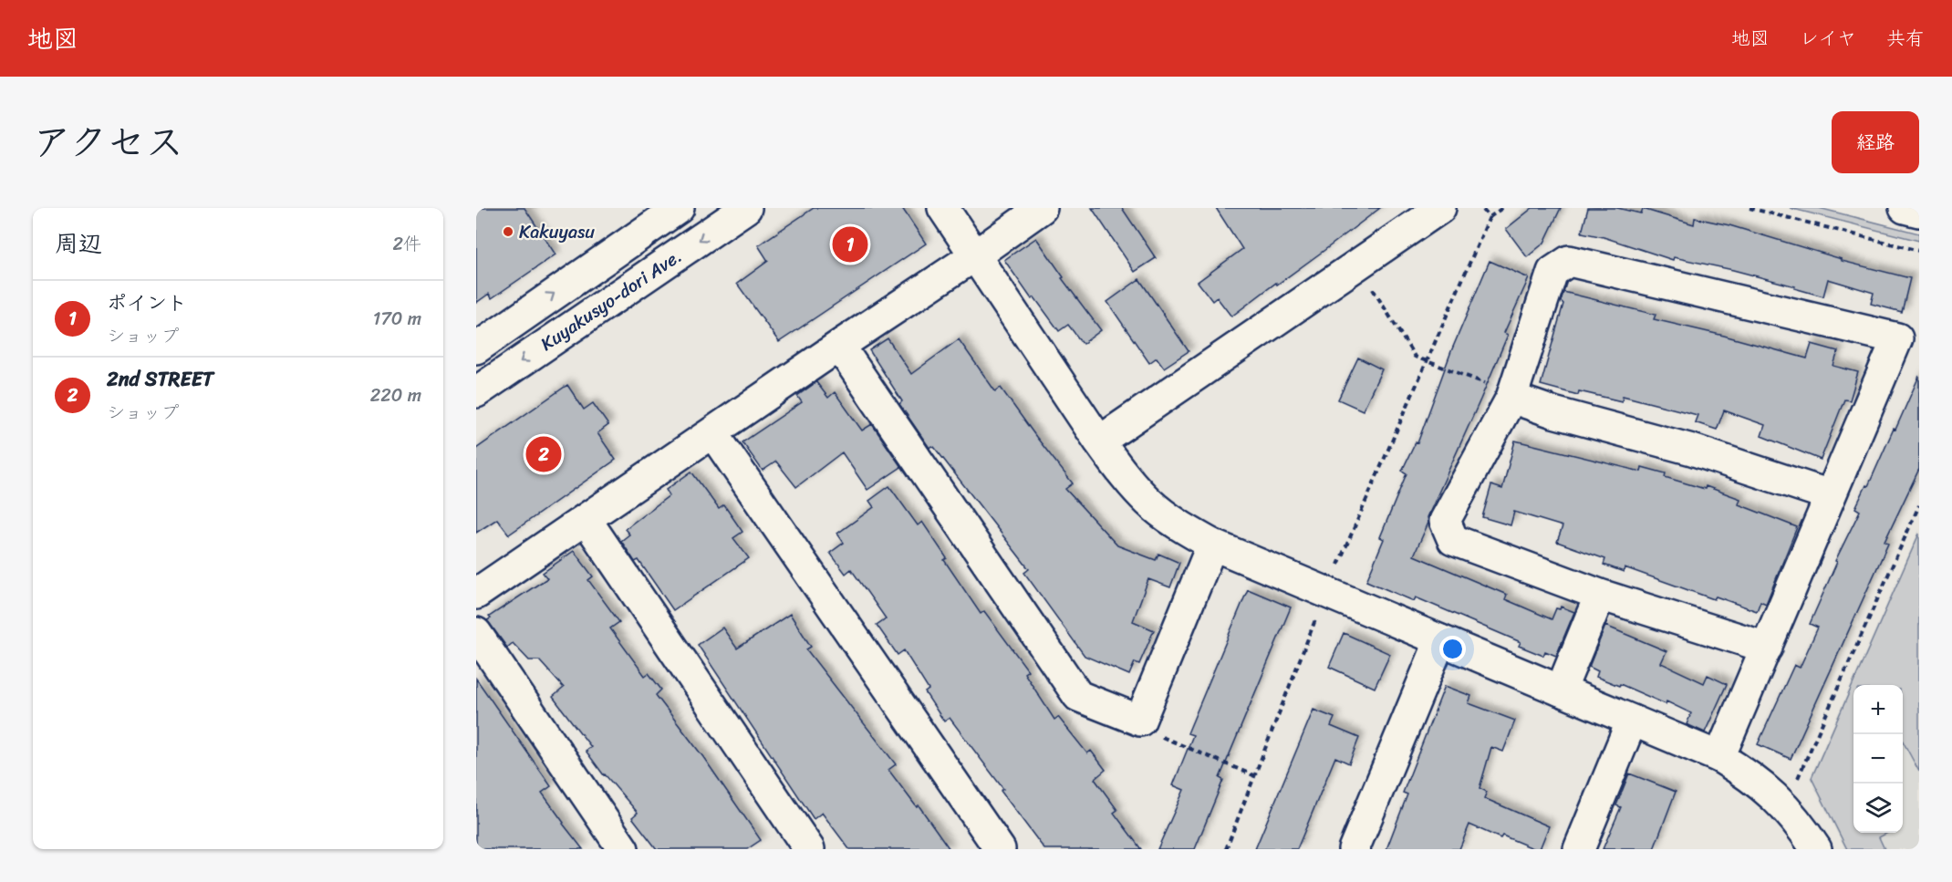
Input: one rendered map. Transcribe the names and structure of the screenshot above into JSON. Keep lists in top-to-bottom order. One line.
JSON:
{"streets":{"street":["Kuyakusyo-dori Ave."]},"places":["Kakuyasu"],"page":{"header":"地図","nav":["地図","レイヤ","共有"],"title":"アクセス","buttons":"経路","heading":["周辺","2件"],"pins":["1","2"],"list":[{"mark":"1","name":"ポイント","note":"ショップ","value":"170 m"},{"mark":"2","name":"2nd STREET","note":"ショップ","value":"220 m"}],"map_buttons":["+","−"]}}
